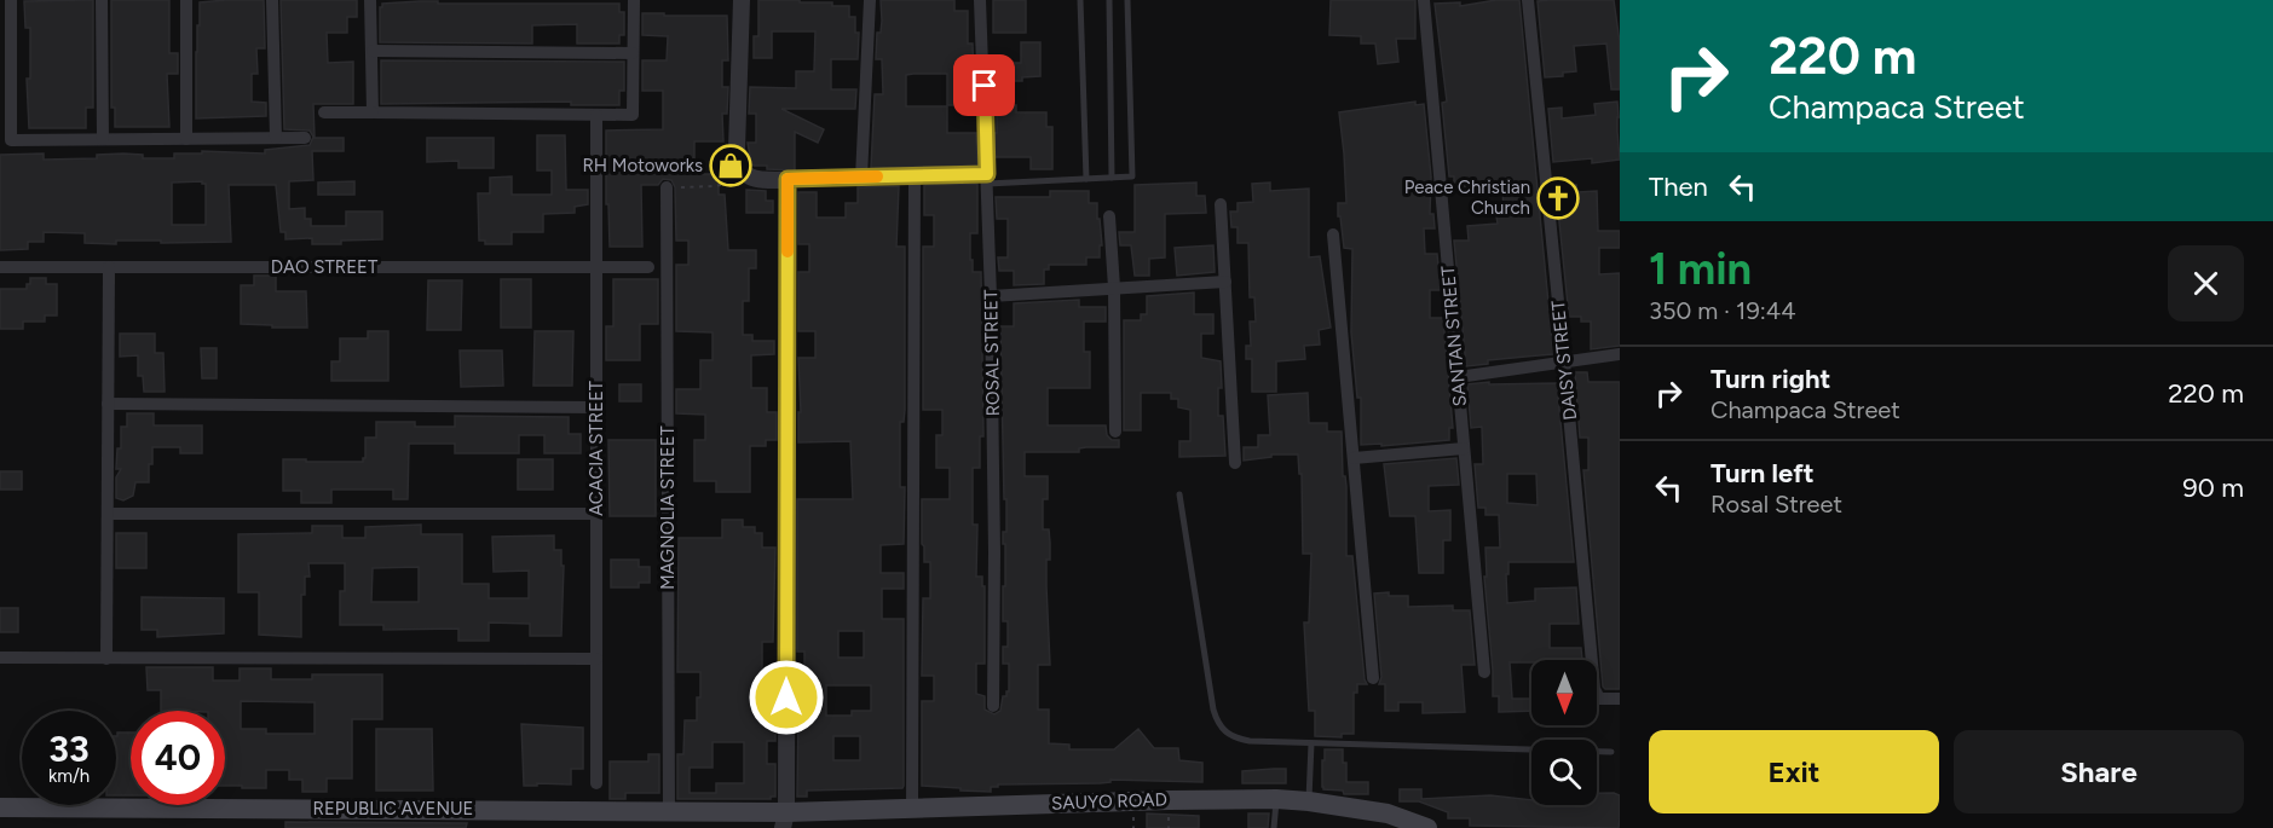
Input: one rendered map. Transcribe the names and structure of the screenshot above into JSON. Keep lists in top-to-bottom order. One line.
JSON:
{"streets":{"main road":["SAUYO ROAD","REPUBLIC AVENUE"],"street":["DAO STREET","SANTAN STREET","ROSAL STREET","DAISY STREET","ACACIA STREET","MAGNOLIA STREET"]},"crossings":[["DAO STREET","ACACIA STREET"],["MAGNOLIA STREET","REPUBLIC AVENUE"],["SAUYO ROAD","REPUBLIC AVENUE"]],"places":{"shop":["RH Motoworks"],"church":["Peace Christian Church"]},"north":"bottom","page":{"turn":["220 m","Champaca Street"],"then":"Then","heading":["1 min","350 m · 19:44"],"list":[{"name":"Turn right","note":"Champaca Street","value":"220 m"},{"name":"Turn left","note":"Rosal Street","value":"90 m"}],"speed":"33 km/h","limit":"40","buttons":["Exit","Share"]}}
